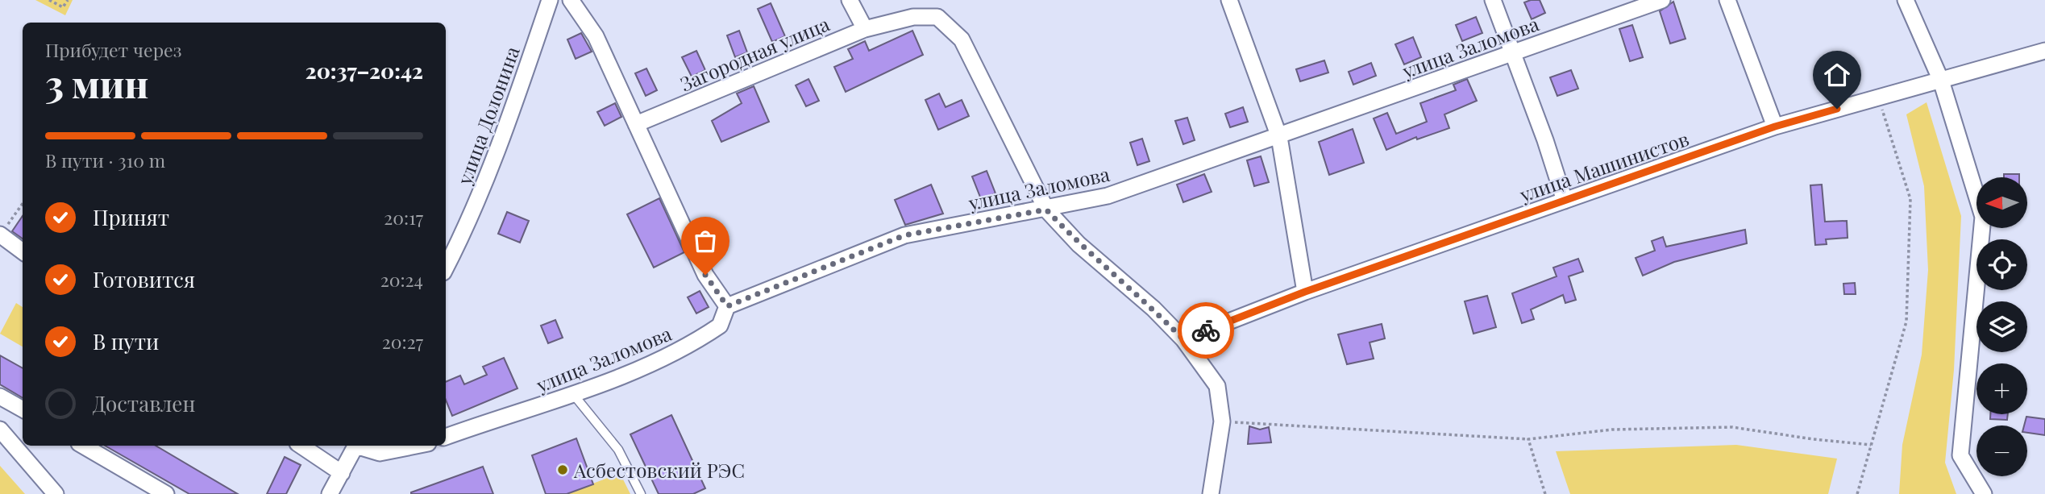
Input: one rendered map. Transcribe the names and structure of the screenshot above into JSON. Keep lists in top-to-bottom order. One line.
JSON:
{"streets":{"street":["улица Заломова","Загородная улица","улица Долонина","улица Машинистов"]},"crossings":[["улица Заломова","Загородная улица"]],"places":["Асбестовский РЭС"],"north":"left","page":{"heading":["3 мин","Прибудет через","20:37–20:42"],"bar":"В пути · 310 m","map_buttons":["+","−"],"list":[["Принят","20:17"],["Готовится","20:24"],["В пути","20:27"],"Доставлен"]}}
